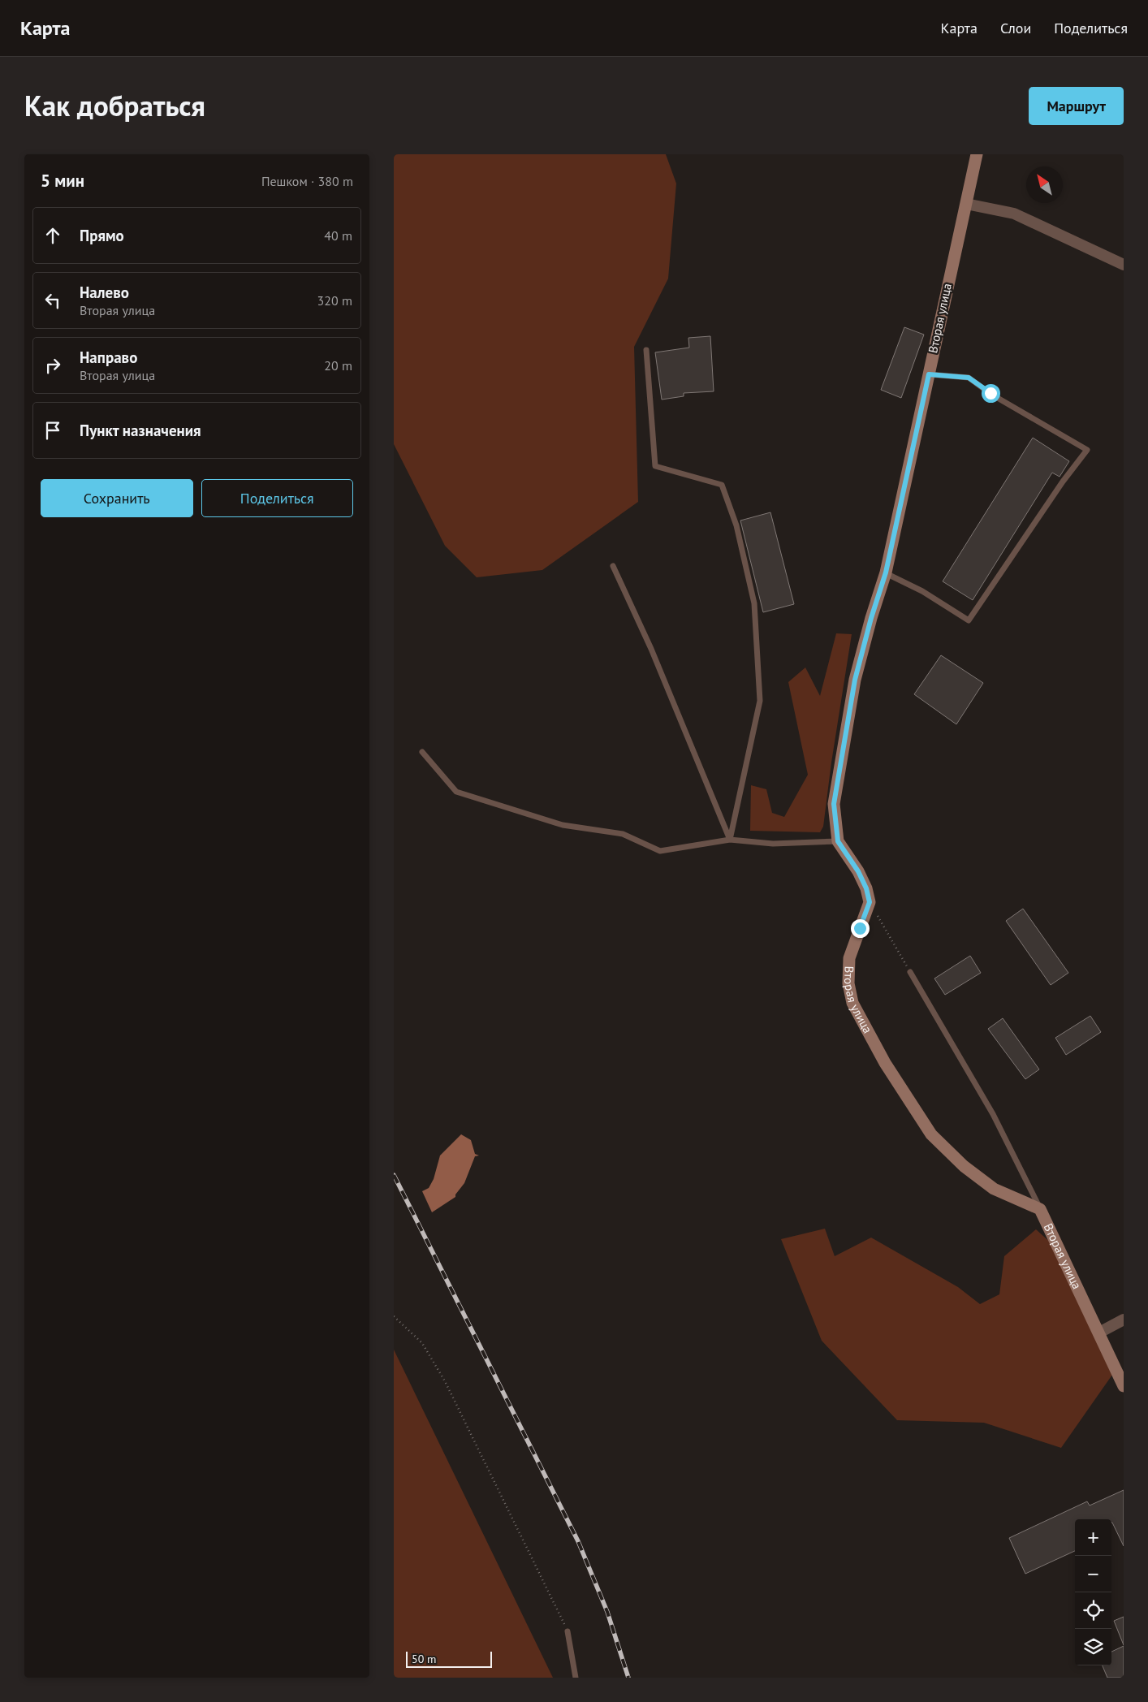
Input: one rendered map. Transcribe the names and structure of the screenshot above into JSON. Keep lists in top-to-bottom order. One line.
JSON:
{"streets":{"street":["Вторая улица"]},"scale_bar":"50 m","north":"top left","page":{"header":"Карта","nav":["Карта","Слои","Поделиться"],"title":"Как добраться","buttons":["Маршрут",["Сохранить","Поделиться"]],"heading":["5 мин","Пешком · 380 m"],"list":[["Прямо","40 m"],["Налево","Вторая улица","320 m"],["Направо","Вторая улица","20 m"],"Пункт назначения"],"map_buttons":["+","−"],"scale":"50 m"}}
